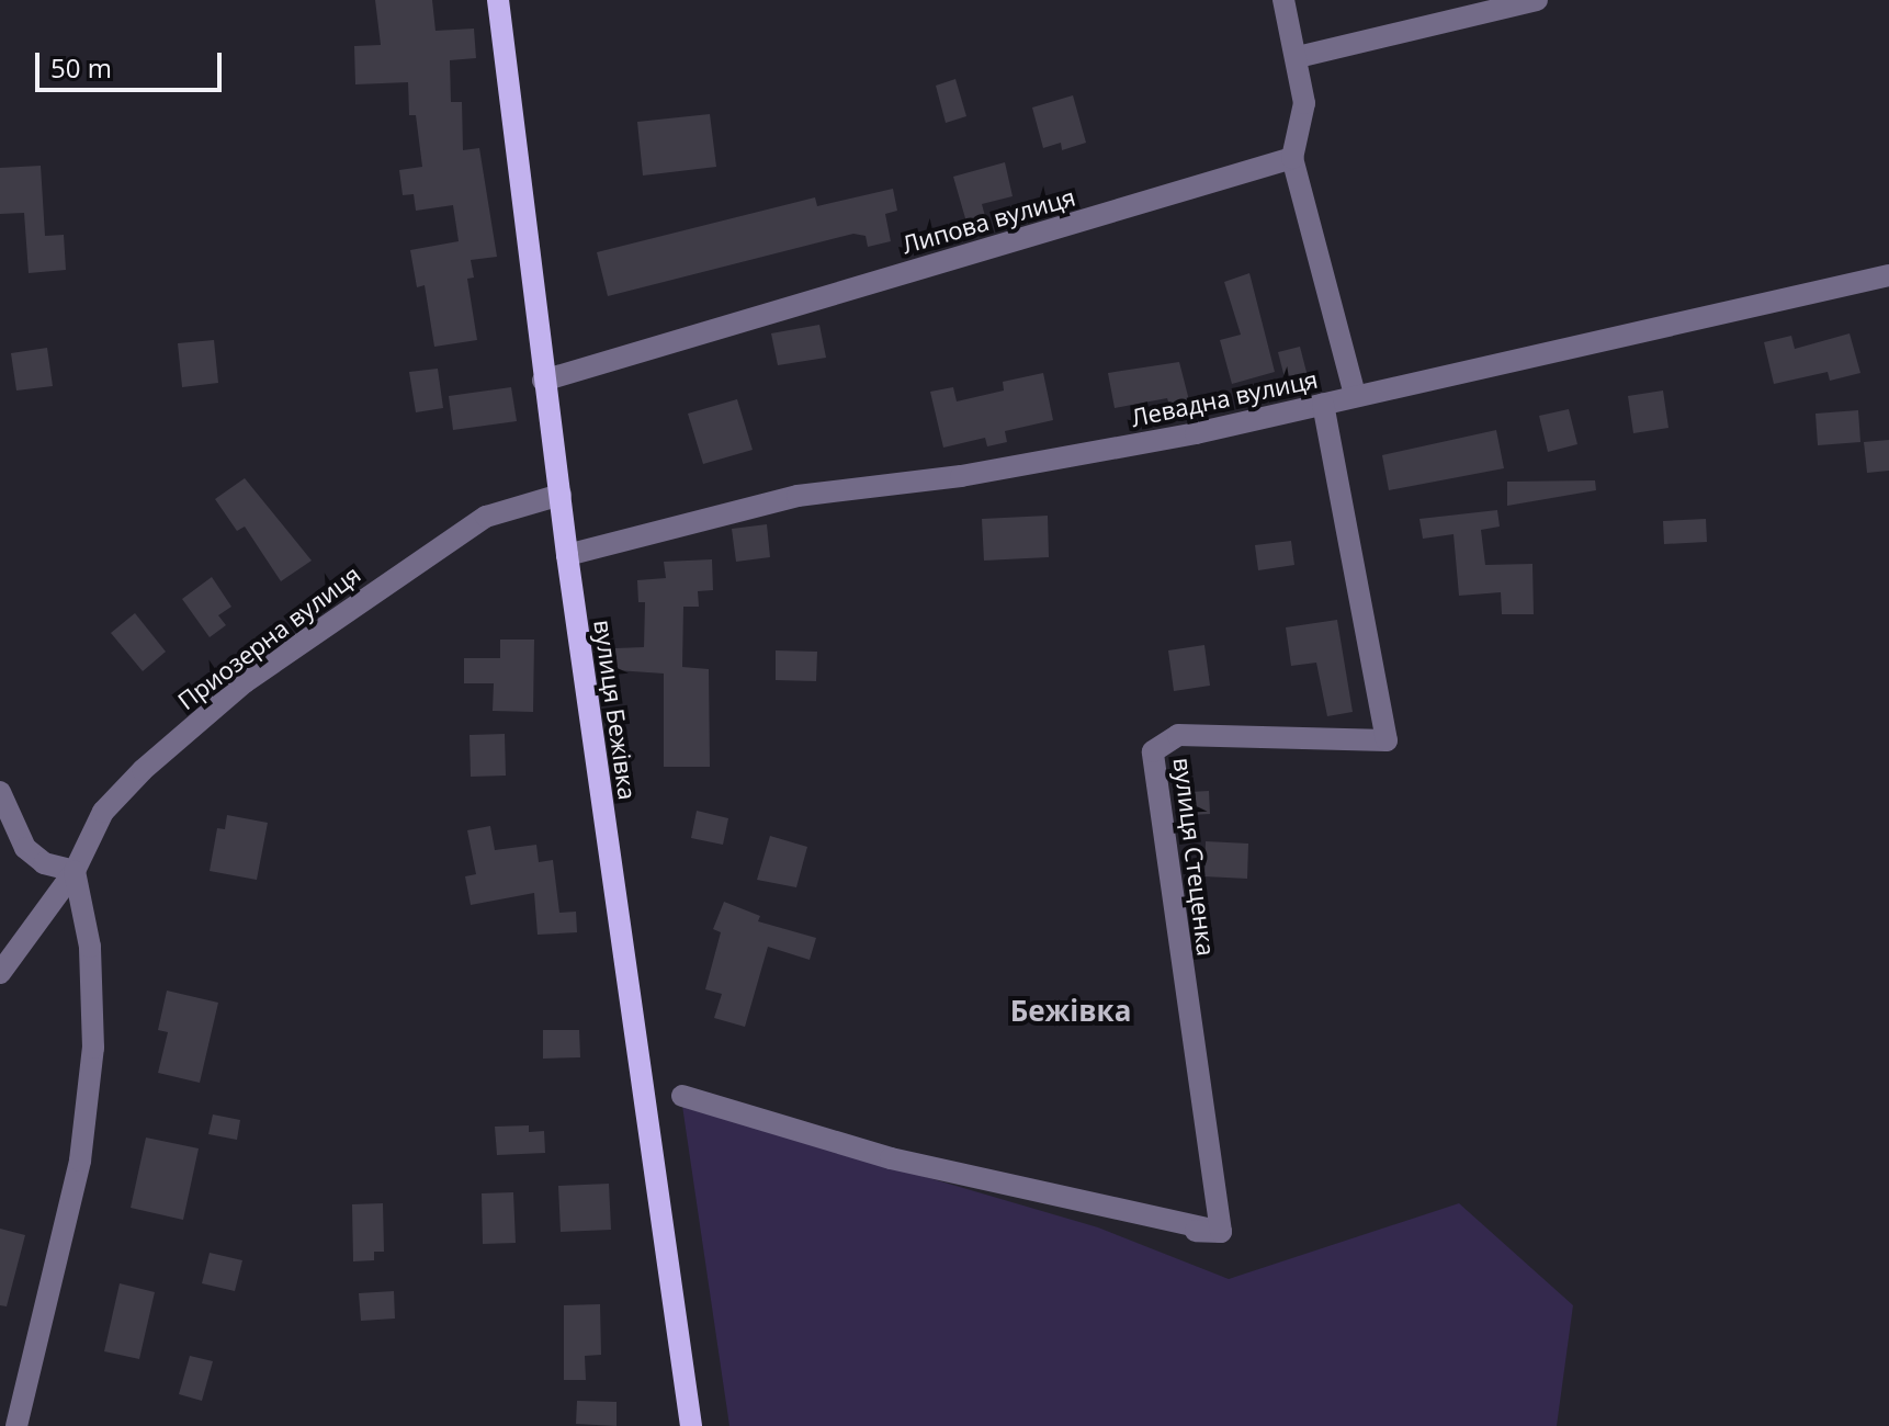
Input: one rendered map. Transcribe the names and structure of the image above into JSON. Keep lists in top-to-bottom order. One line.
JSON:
{"streets":{"main road":["вулиця Бежівка"],"street":["Липова вулиця","Левадна вулиця","Приозерна вулиця","вулиця Стеценка"]},"crossings":[["Липова вулиця","вулиця Бежівка"],["Левадна вулиця","вулиця Бежівка"],["Левадна вулиця","вулиця Стеценка"],["Приозерна вулиця","вулиця Бежівка"]],"districts":["Бежівка"],"scale_bar":"50 m"}
